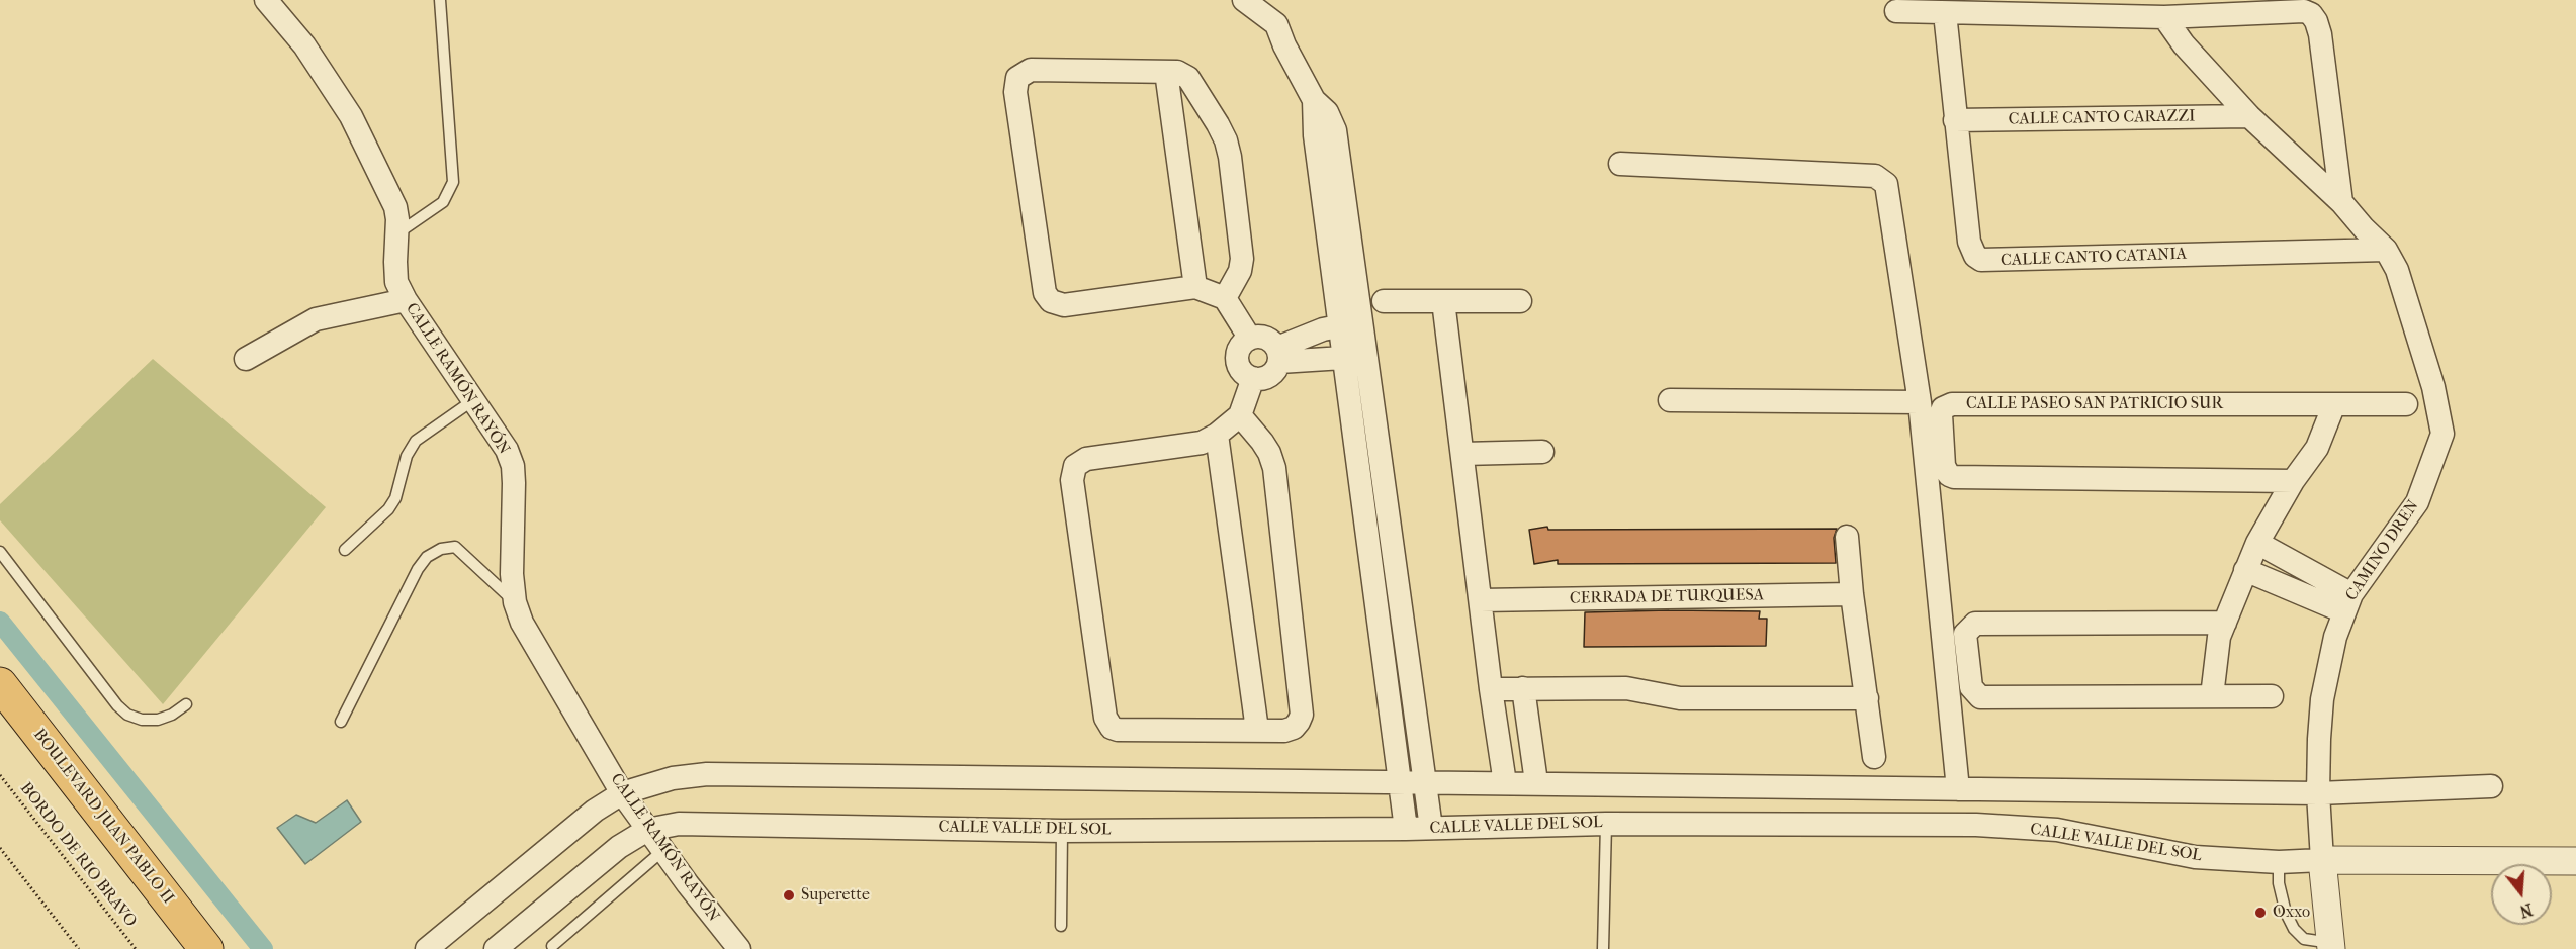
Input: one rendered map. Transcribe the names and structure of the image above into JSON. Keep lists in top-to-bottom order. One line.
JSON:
{"streets":{"highway":["BOULEVARD JUAN PABLO II"],"street":["CALLE CANTO CARAZZI","CALLE CANTO CATANIA","CALLE RAMÓN RAYÓN","CALLE PASEO SAN PATRICIO SUR","CAMINO DREN","CERRADA DE TURQUESA","CALLE VALLE DEL SOL"],"path":["BORDO DE RIO BRAVO"]},"crossings":[["CALLE CANTO CARAZZI","CALLE CANTO CATANIA"],["CALLE CANTO CARAZZI","CAMINO DREN"],["CALLE CANTO CATANIA","CAMINO DREN"],["CALLE RAMÓN RAYÓN","CALLE VALLE DEL SOL"],["CAMINO DREN","CALLE VALLE DEL SOL"]],"places":["Superette","Oxxo"],"north":"bottom"}
